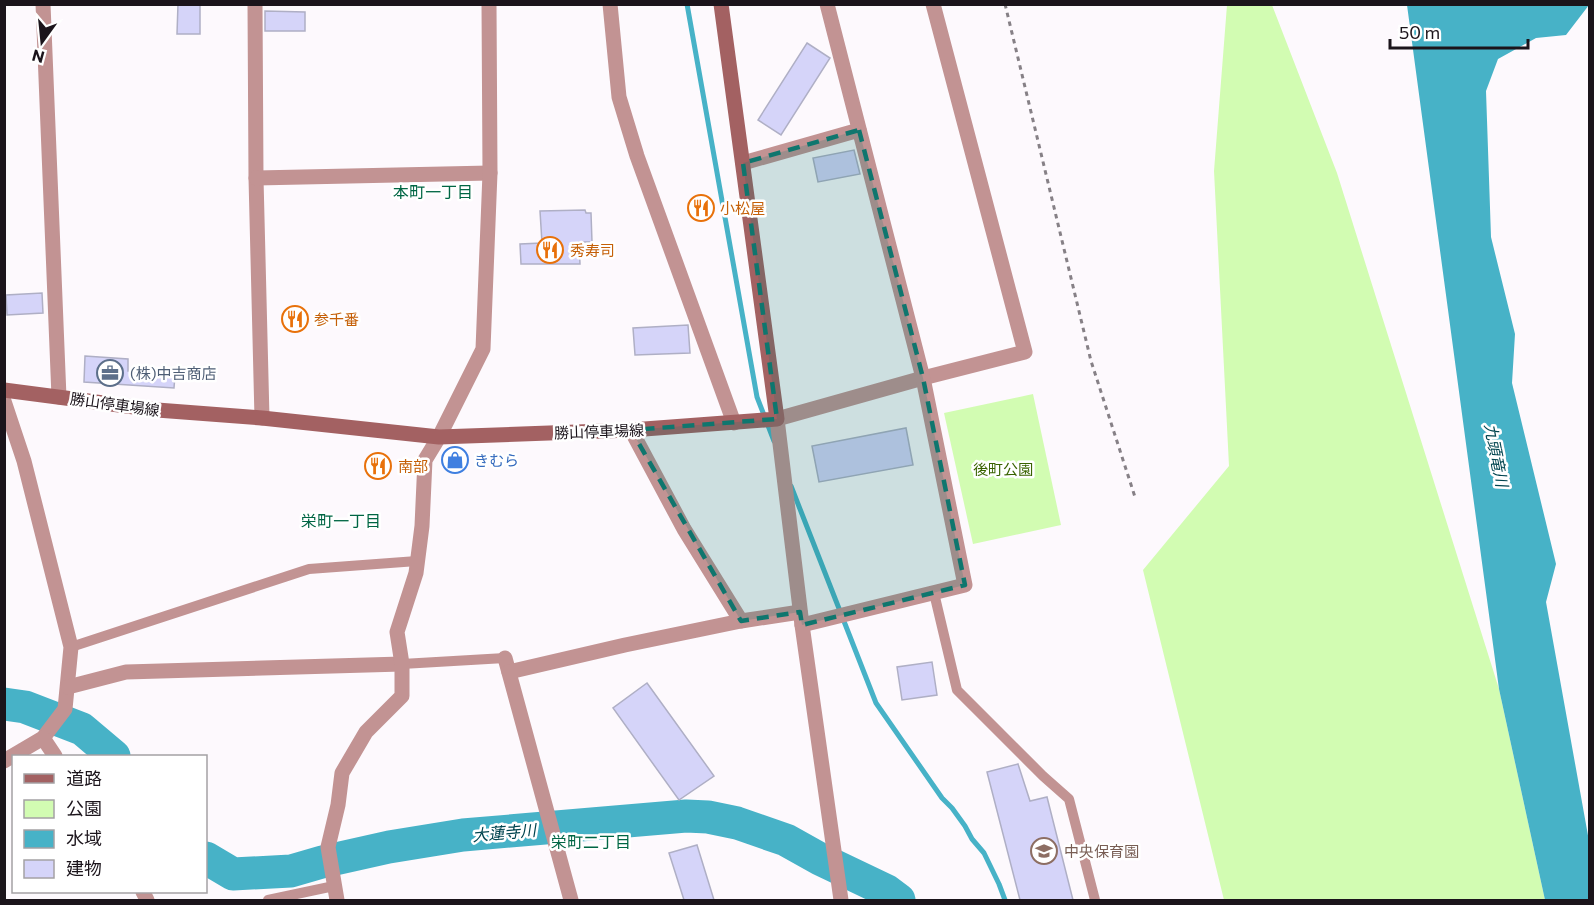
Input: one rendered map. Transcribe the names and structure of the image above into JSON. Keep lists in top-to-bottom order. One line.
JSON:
{"streets":{"main road":["勝山停車場線"]},"districts":["本町一丁目","栄町一丁目","栄町二丁目"],"water":["九頭竜川","大蓮寺川"],"parks":["後町公園"],"places":{"restaurant":["小松屋","秀寿司","参千番","南部"],"office":["(株)中吉商店"],"shop":["きむら"],"school or university":["中央保育園"]},"legend":["道路","公園","水域","建物"],"scale_bar":"50 m","north":"bottom"}
